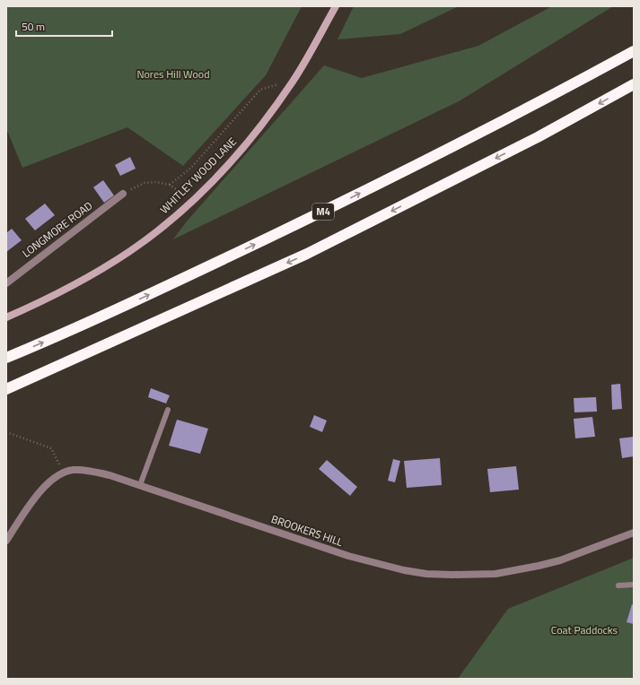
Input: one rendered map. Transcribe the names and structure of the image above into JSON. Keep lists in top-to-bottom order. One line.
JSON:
{"streets":{"highway":["M4"],"main road":["WHITLEY WOOD LANE"],"street":["LONGMORE ROAD","BROOKERS HILL"]},"parks":["Nores Hill Wood","Coat Paddocks"],"scale_bar":"50 m"}
